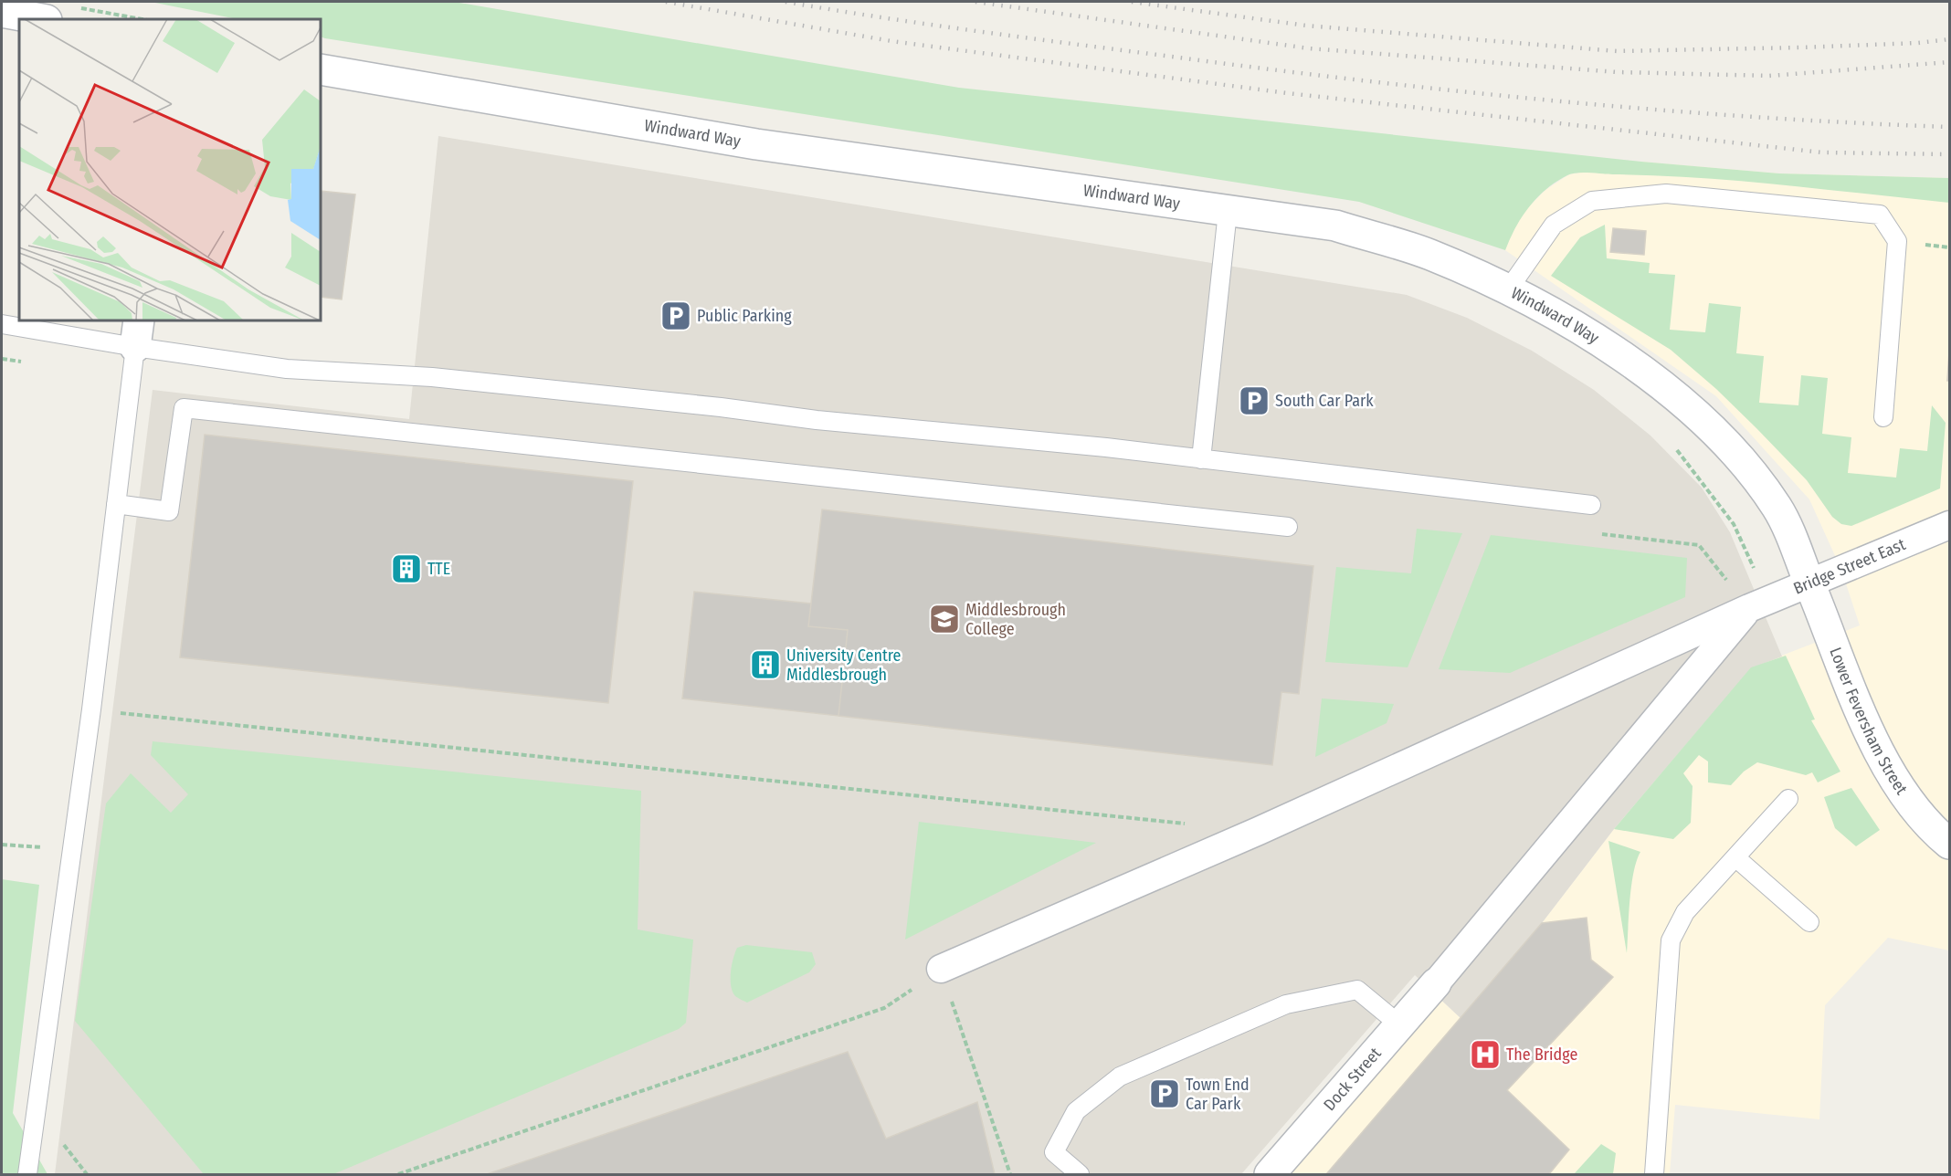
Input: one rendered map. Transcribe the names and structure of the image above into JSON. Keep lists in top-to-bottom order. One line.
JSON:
{"streets":{"street":["Windward Way","Bridge Street East","Lower Feversham Street","Dock Street"]},"crossings":[["Windward Way","Bridge Street East"],["Windward Way","Lower Feversham Street"],["Bridge Street East","Lower Feversham Street"]],"places":{"parking":["Public Parking","South Car Park","Town End Car Park"],"building":["TTE","University Centre Middlesbrough"],"school or university":["Middlesbrough College"],"hospital":["The Bridge"]}}
